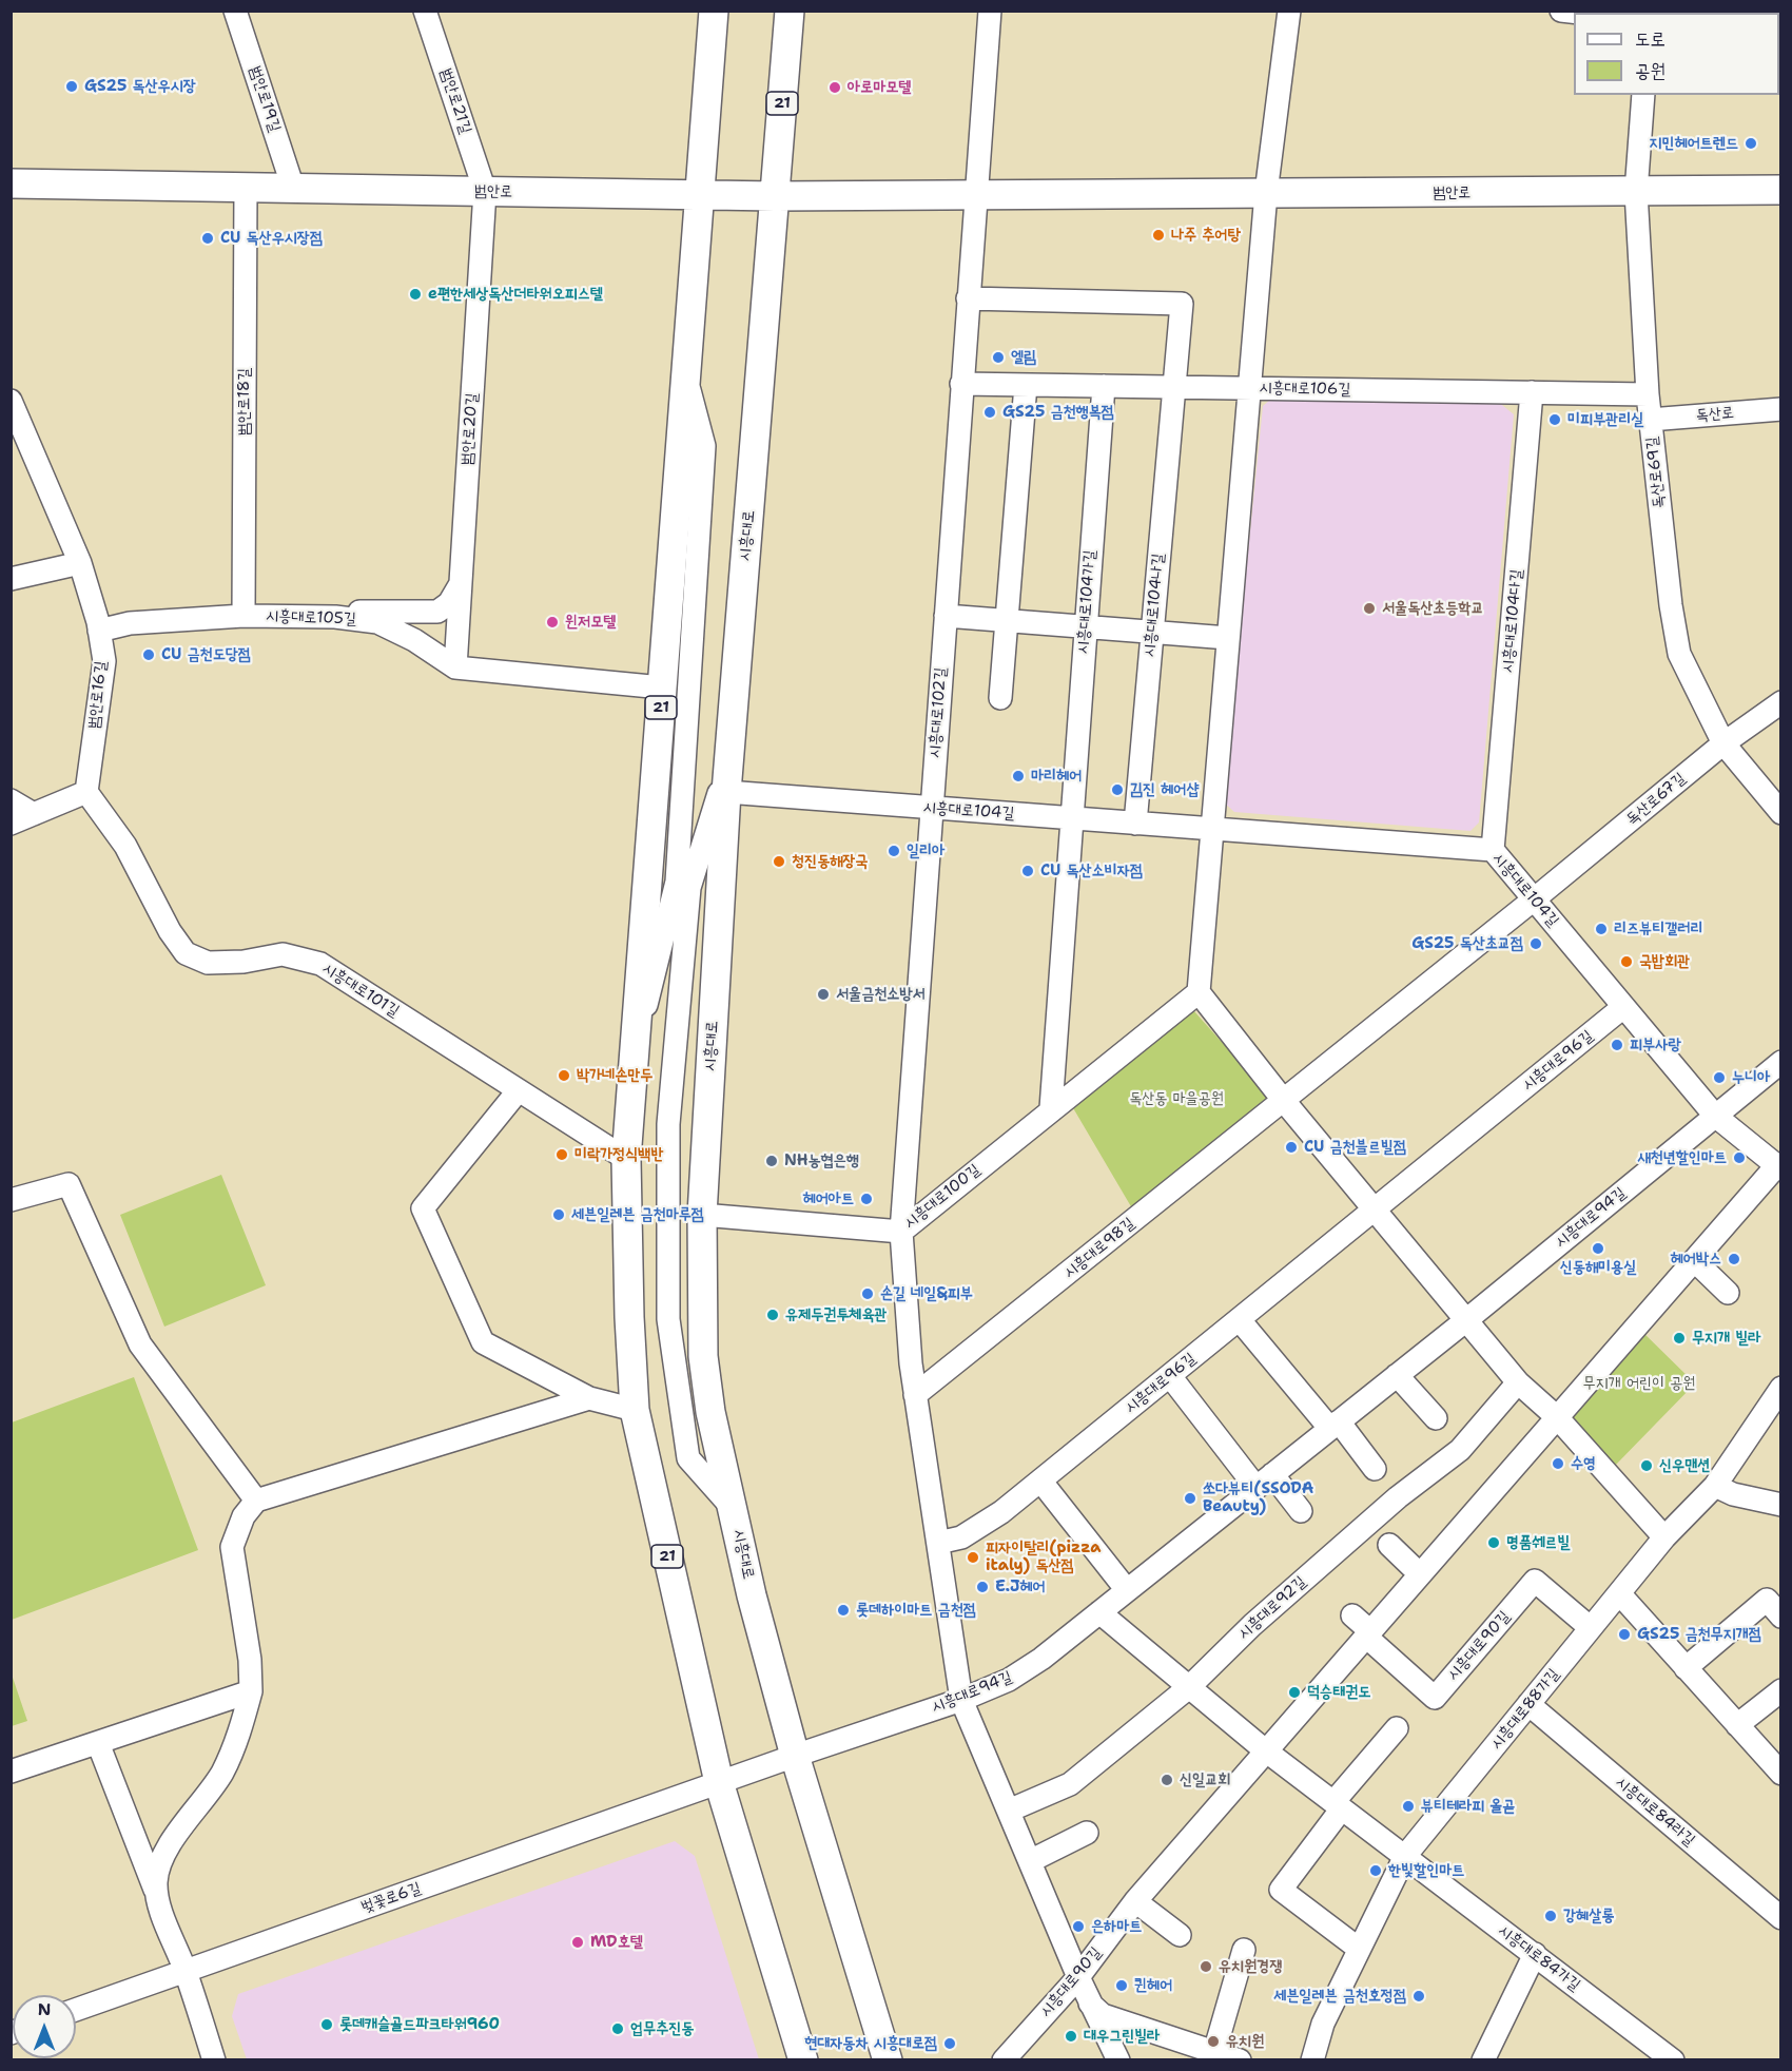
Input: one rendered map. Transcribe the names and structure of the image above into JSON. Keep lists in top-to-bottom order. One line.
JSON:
{"streets":{"main road":["21","범안로","시흥대로"],"street":["범안로19길","범안로21길","시흥대로106길","범안로18길","독산로","범안로20길","독산로69길","시흥대로104가길","시흥대로104나길","시흥대로105길","시흥대로104다길","범안로16길","시흥대로102길","독산로67길","시흥대로104길","시흥대로101길","시흥대로96길","시흥대로100길","시흥대로94길","시흥대로98길","시흥대로92길","시흥대로90길","시흥대로88가길","시흥대로84라길","벚꽃로6길","시흥대로84가길"]},"crossings":[["범안로19길","범안로"],["범안로21길","범안로"],["범안로21길","범안로20길"],["21","범안로"],["21","시흥대로105길"],["21","시흥대로101길"],["21","시흥대로94길"],["21","벚꽃로6길"],["범안로","범안로18길"],["범안로","범안로20길"],["범안로","독산로69길"],["범안로","시흥대로"],["범안로","시흥대로102길"],["시흥대로106길","독산로69길"],["시흥대로106길","시흥대로104가길"],["시흥대로106길","시흥대로104나길"],["시흥대로106길","시흥대로104다길"],["시흥대로106길","시흥대로102길"],["범안로18길","시흥대로105길"],["독산로","독산로69길"],["범안로20길","시흥대로105길"],["독산로69길","독산로67길"],["시흥대로","시흥대로104길"],["시흥대로","시흥대로100길"],["시흥대로","시흥대로94길"],["시흥대로104가길","시흥대로104길"],["시흥대로104나길","시흥대로102길"],["시흥대로104나길","시흥대로104길"],["시흥대로105길","범안로16길"],["시흥대로104다길","시흥대로104길"],["범안로16길","시흥대로101길"],["시흥대로102길","시흥대로104길"],["시흥대로102길","시흥대로100길"],["독산로67길","시흥대로104길"],["독산로67길","시흥대로98길"],["시흥대로104길","시흥대로96길"],["시흥대로104길","시흥대로94길"],["시흥대로104길","시흥대로98길"],["시흥대로104길","시흥대로90길"],["시흥대로94길","벚꽃로6길"],["시흥대로90길","시흥대로88가길"],["시흥대로88가길","시흥대로84라길"],["시흥대로88가길","시흥대로84가길"]],"parks":["독산동 마을공원","무지개 어린이 공원"],"places":["GS25 독산우시장","아로마모텔","지민헤어트렌드","나주 추어탕","CU 독산우시장점","e편한세상독산더타워오피스텔","엘림","GS25 금천행복점","미피부관리실","서울독산초등학교","윈저모텔","CU 금천도당점","마리헤어","김진 헤어샵","일리아","청진동해장국","CU 독산소비자점","리즈뷰티갤러리","GS25 독산초교점","국밥회관","서울금천소방서","피부사랑","박가네손만두","누니아","CU 금천블르빌점","미락가정식백반","새천년할인마트","NH농협은행","헤어아트","세븐일레븐 금천마루점","신동해미용실","헤어박스","손길 네일&피부","유제두권투체육관","무지개 빌라","수영","신우맨션","쏘다뷰티(SSODA Beauty)","명품쉐르빌","피자이탈리(pizza italy) 독산점","E.J헤어","롯데하이마트 금천점","GS25 금천무지개점","덕승태권도","신일교회","뷰티테라피 올곧","한빛할인마트","강혜살롱","은하마트","MD호텔","유치원경쟁","퀸헤어","세븐일레븐 금천호정점","롯데캐슬골드파크타워960","업무추진동","대우그린빌라","유치원","현대자동차 시흥대로점"],"legend":["도로","공원"],"north":"top"}
